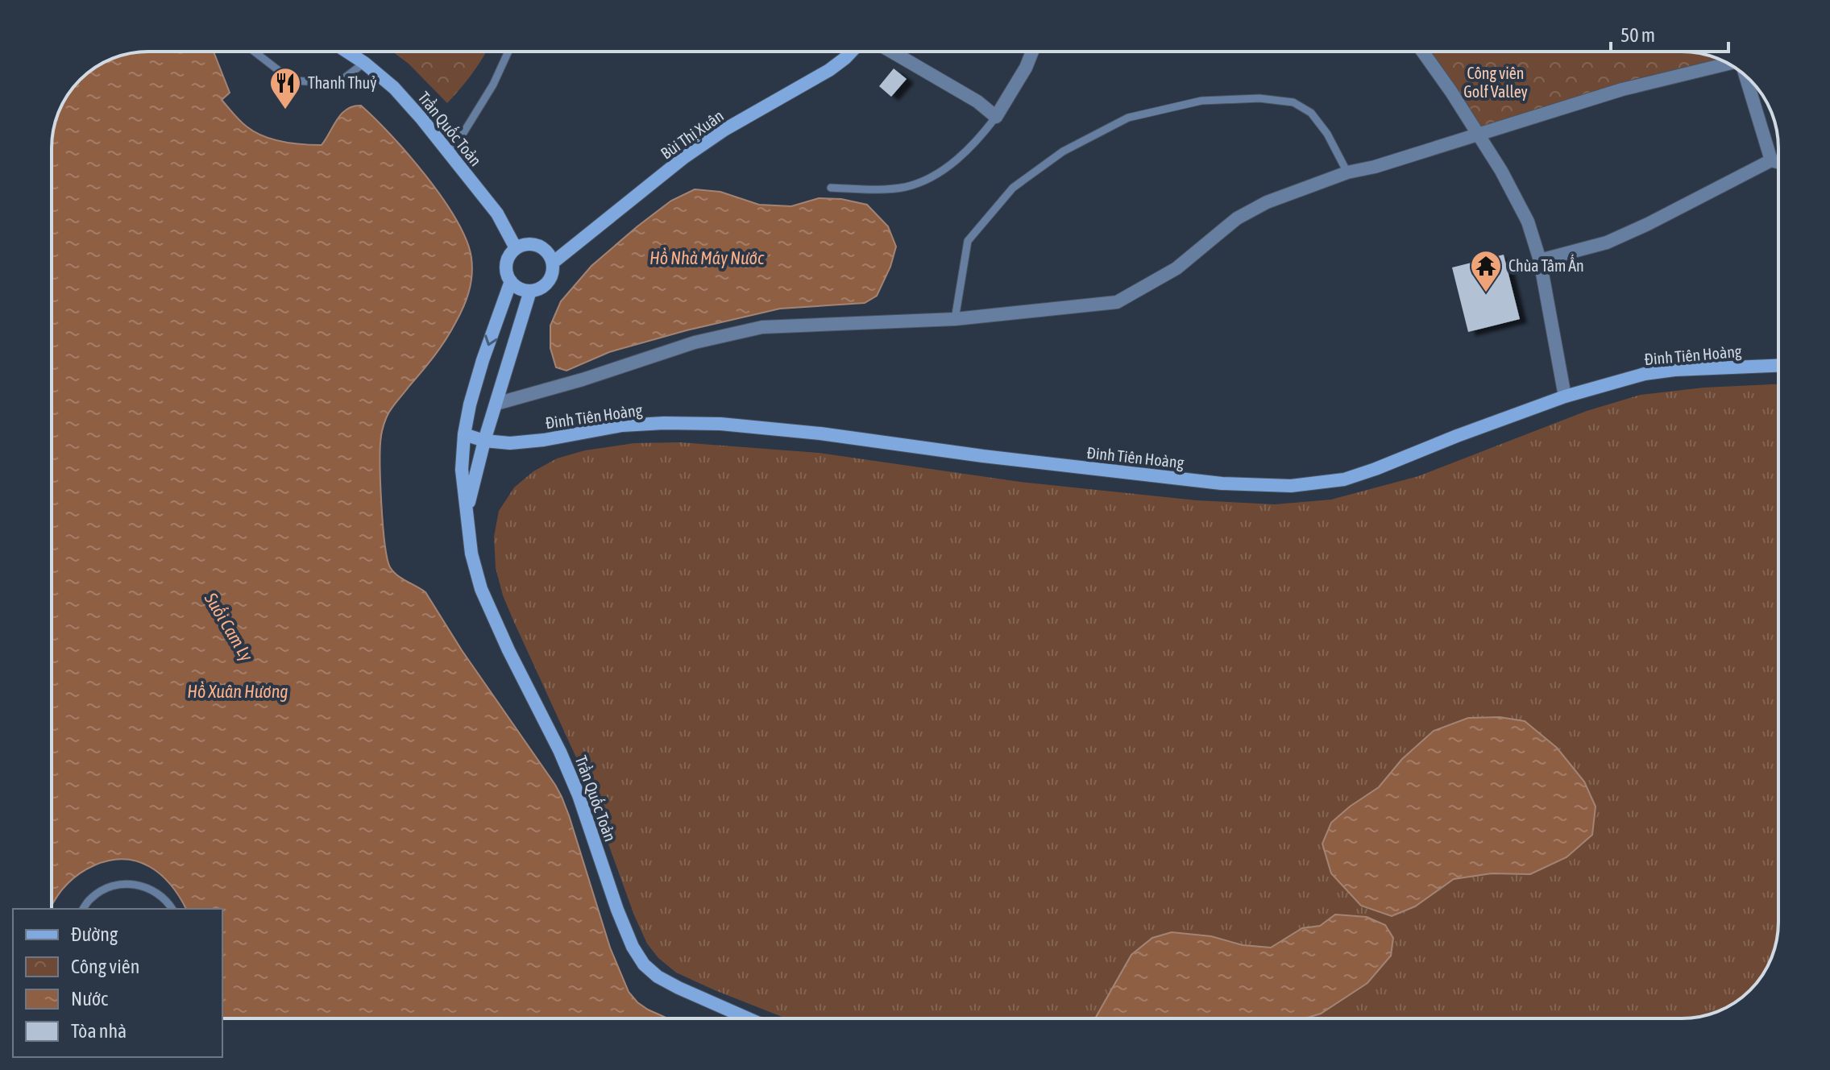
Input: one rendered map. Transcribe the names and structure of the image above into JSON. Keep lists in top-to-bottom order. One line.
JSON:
{"streets":{"main road":["Trần Quốc Toản","Bùi Thị Xuân","Đinh Tiên Hoàng"]},"crossings":[["Trần Quốc Toản","Bùi Thị Xuân"],["Trần Quốc Toản","Đinh Tiên Hoàng"]],"water":["Hồ Nhà Máy Nước","Suối Cam Ly","Hồ Xuân Hương"],"parks":["Công viên Golf Valley"],"places":{"restaurant":["Thanh Thuỷ"],"temple":["Chùa Tâm Ấn"]},"legend":["Đường","Công viên","Nước","Tòa nhà"],"scale_bar":"50 m"}
